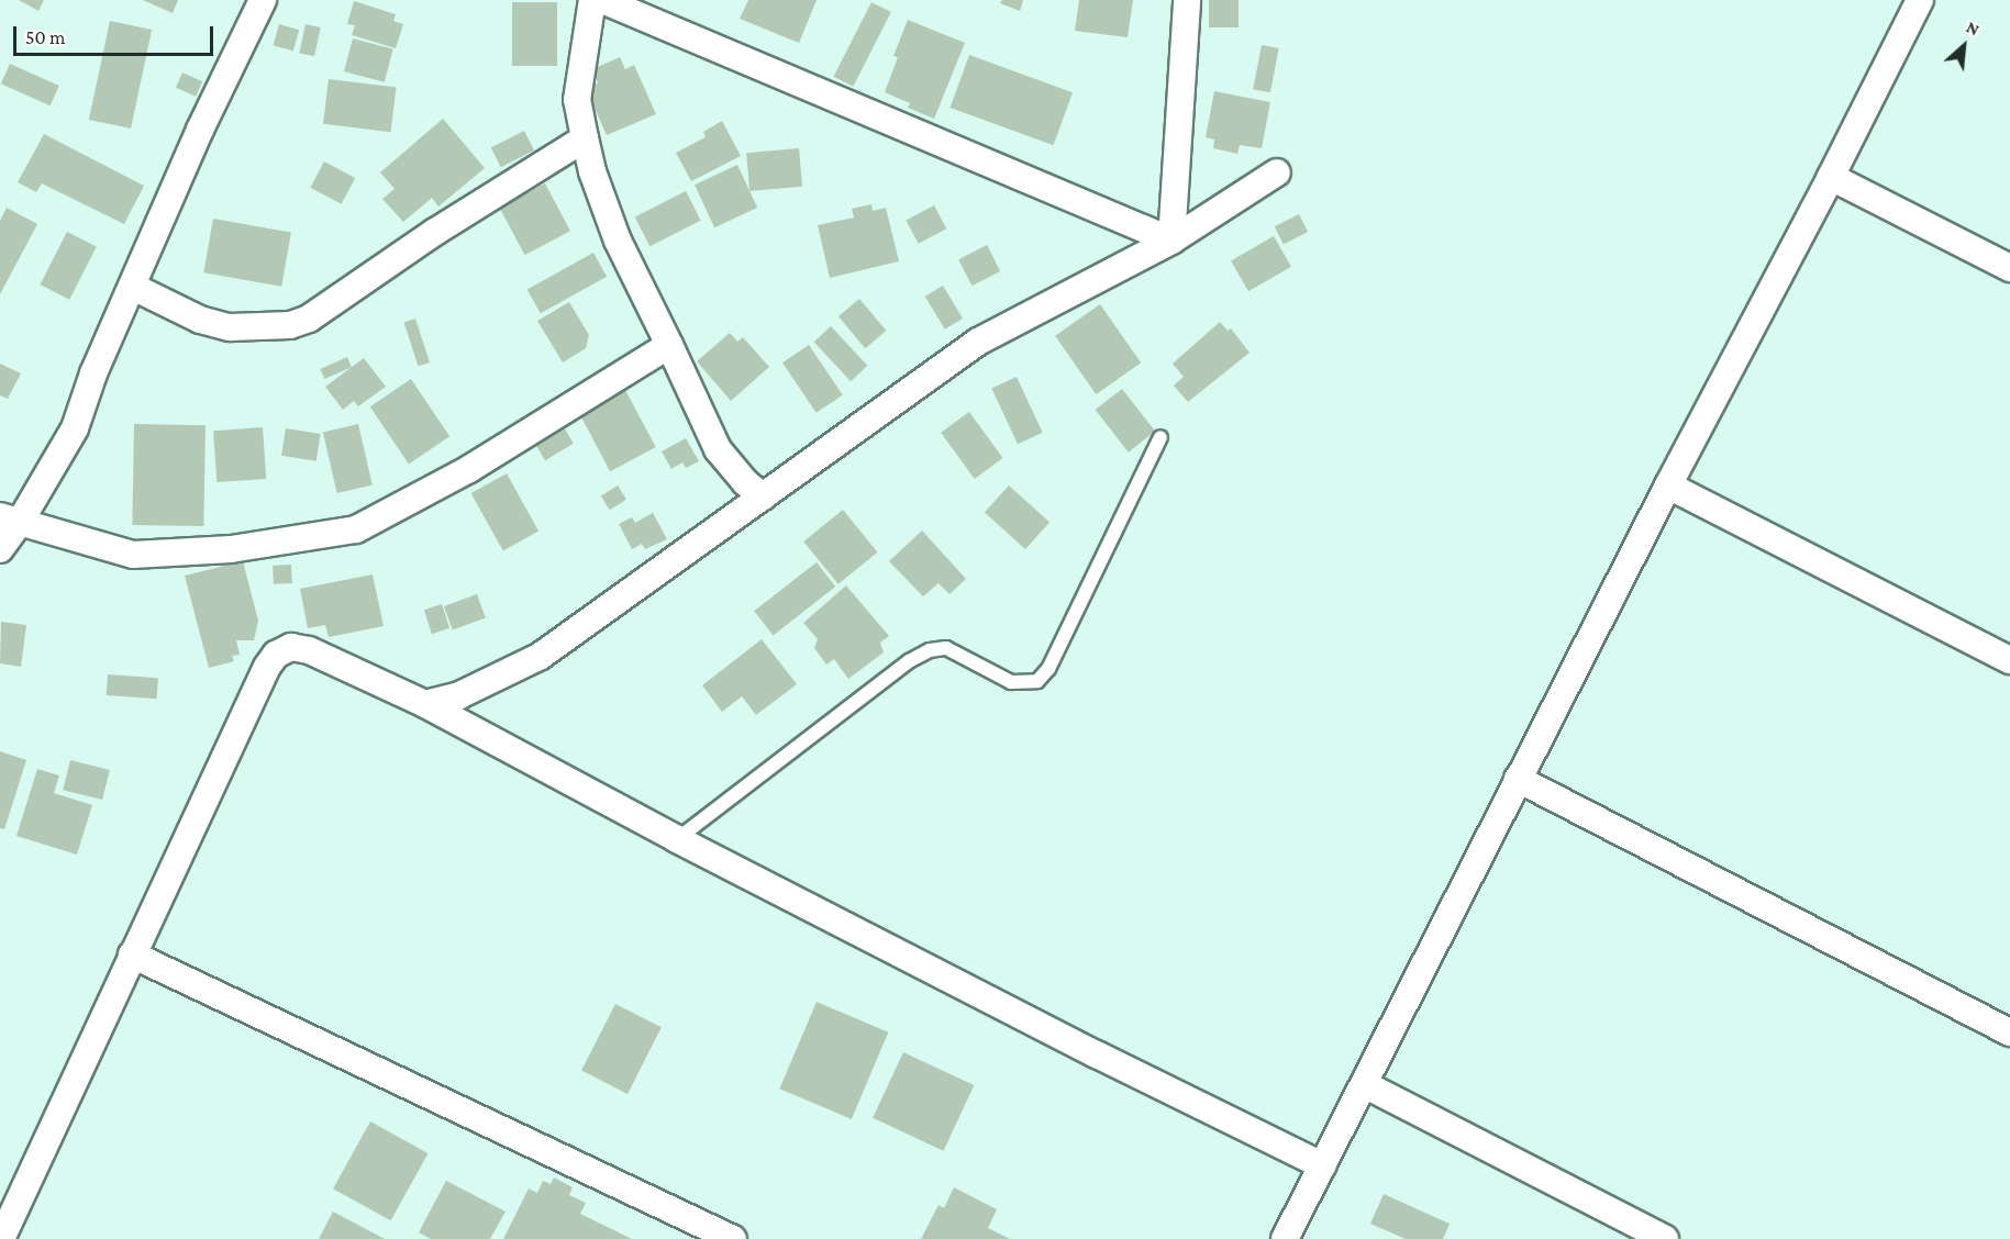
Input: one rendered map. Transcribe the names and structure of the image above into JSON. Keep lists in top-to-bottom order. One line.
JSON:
{"scale_bar":"50 m","north":"top right"}
